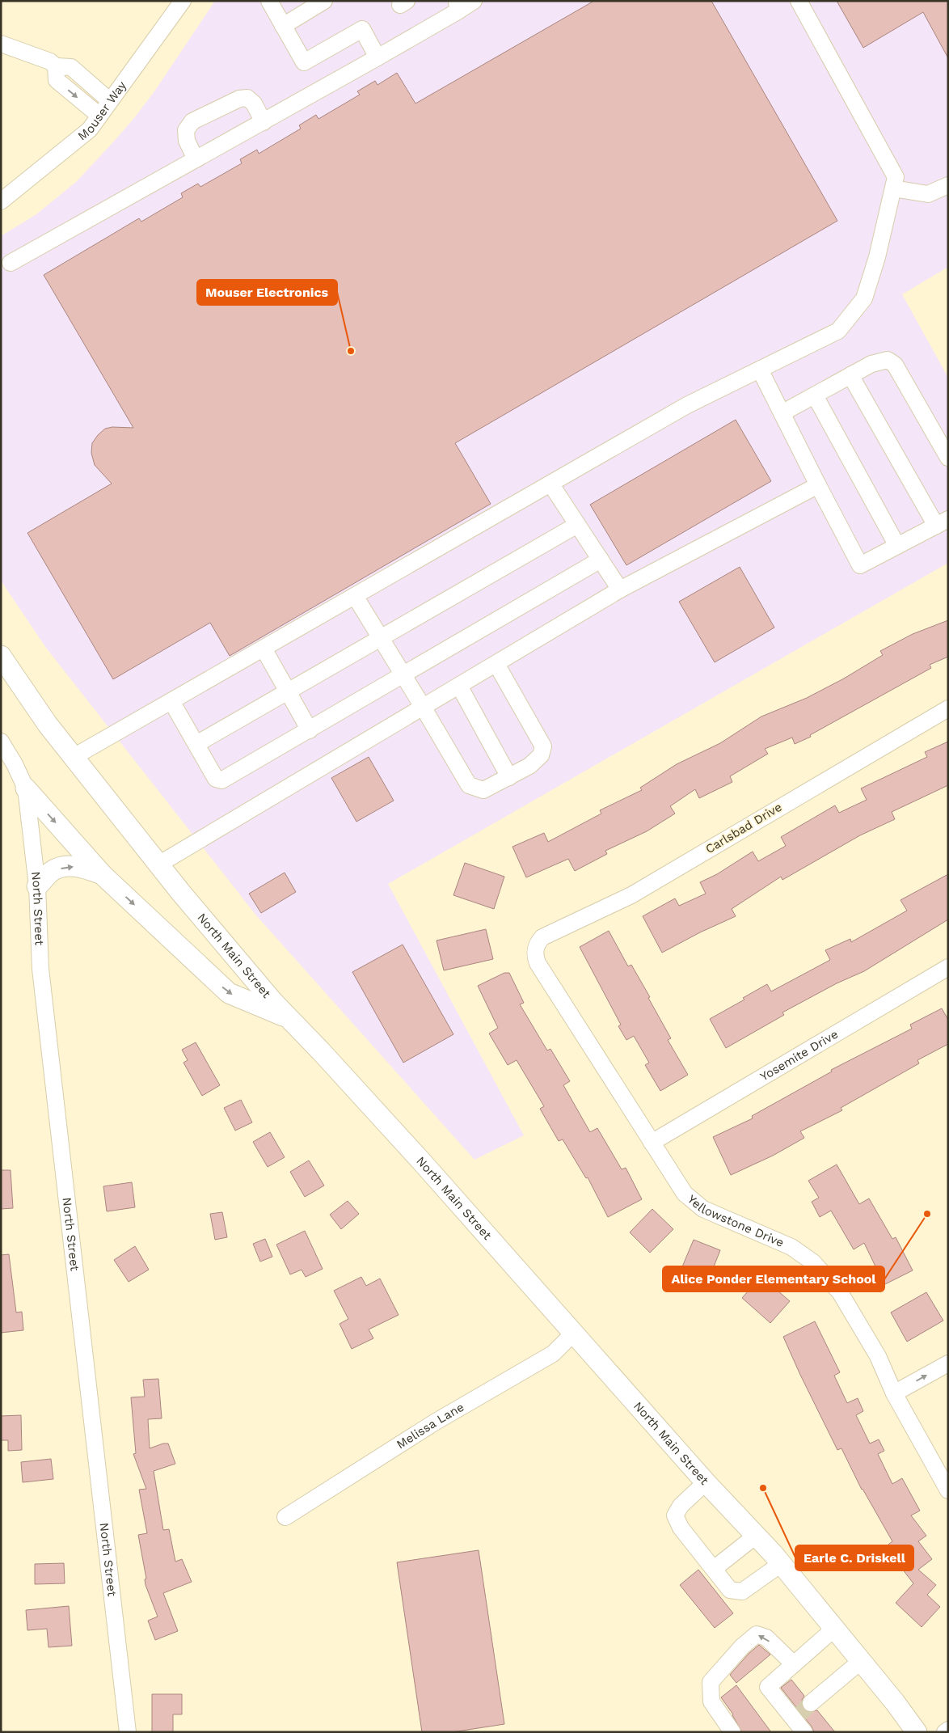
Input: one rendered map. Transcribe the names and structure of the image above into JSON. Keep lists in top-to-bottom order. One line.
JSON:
{"streets":{"main road":["North Main Street"],"street":["Mouser Way","Carlsbad Drive","North Street","Yosemite Drive","Yellowstone Drive","Melissa Lane"]},"crossings":[["Carlsbad Drive","Yellowstone Drive"],["North Main Street","Melissa Lane"],["Yosemite Drive","Yellowstone Drive"]],"places":["Mouser Electronics","Alice Ponder Elementary School","Earle C. Driskell"]}
